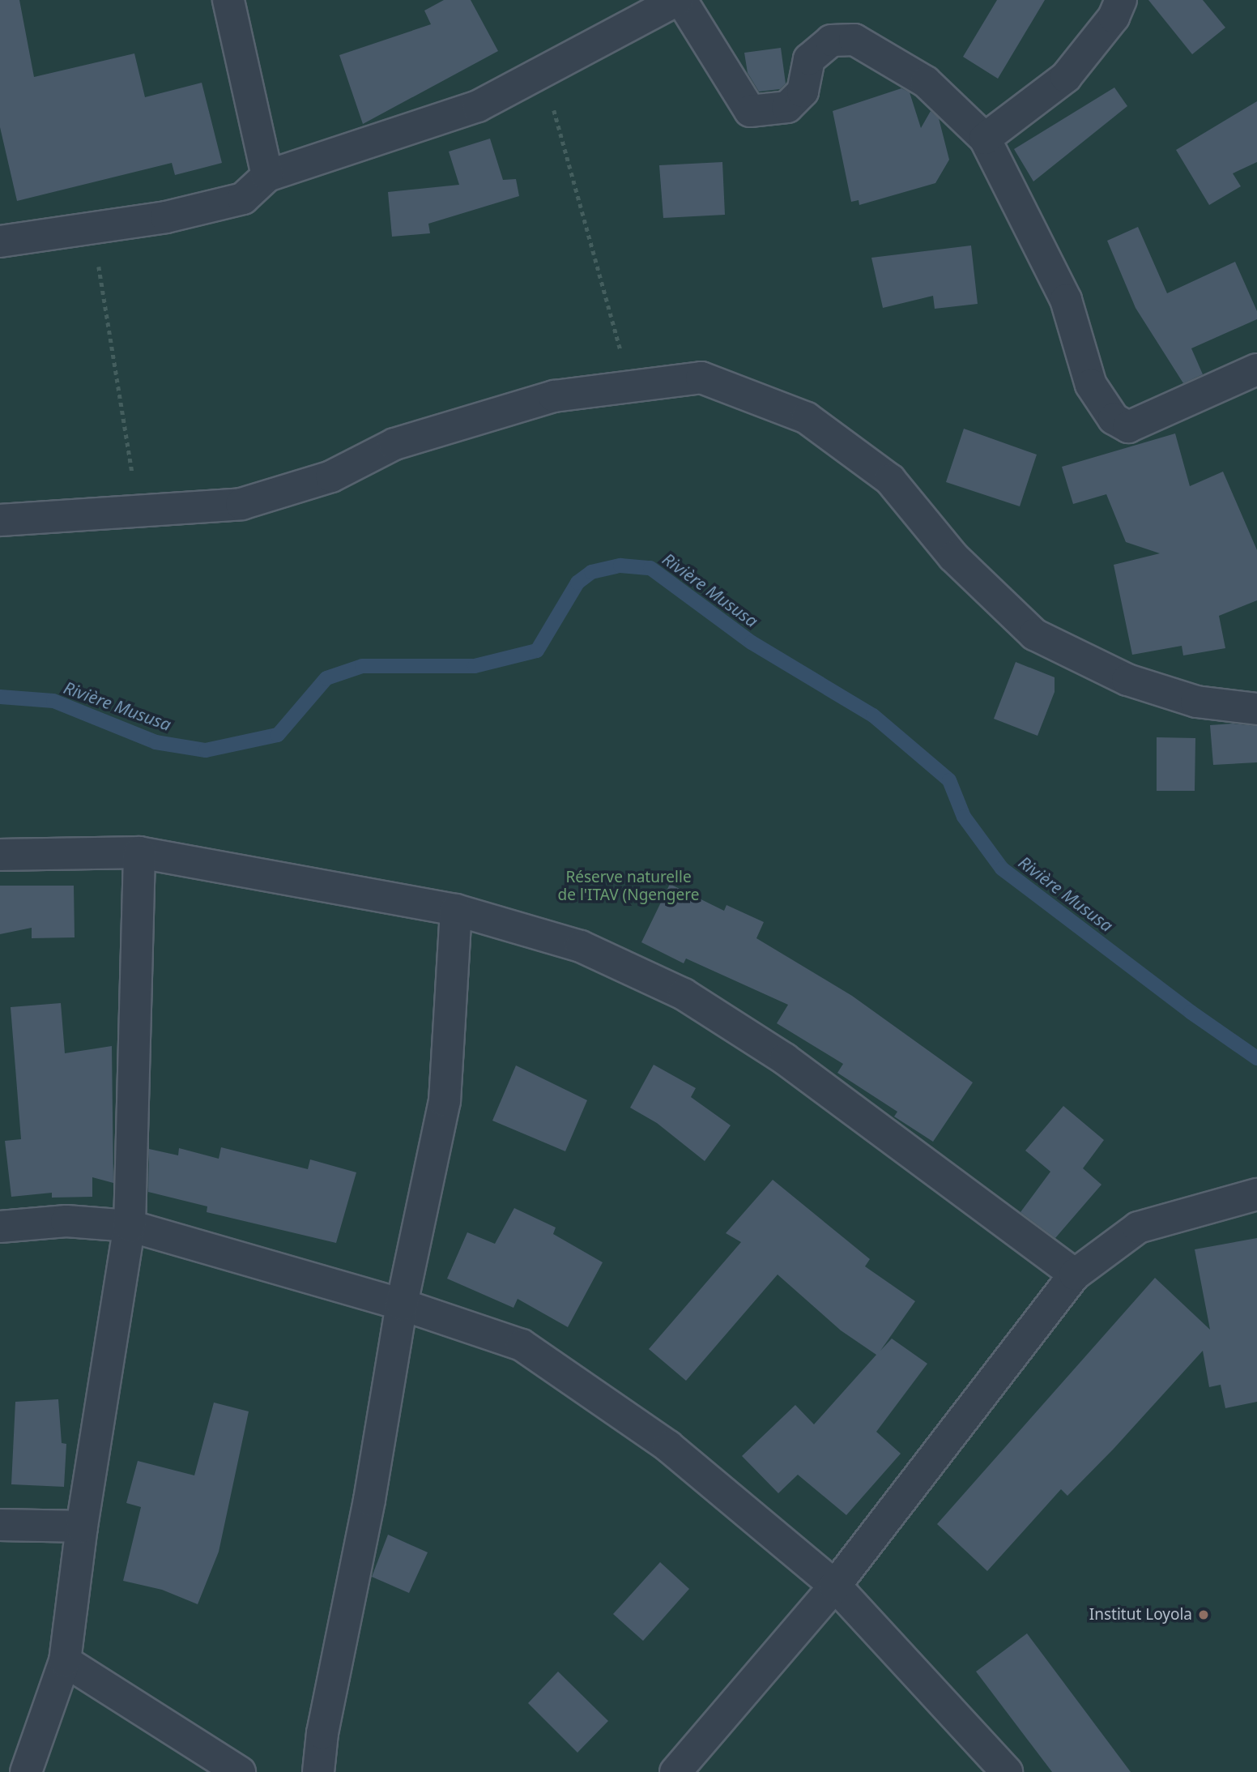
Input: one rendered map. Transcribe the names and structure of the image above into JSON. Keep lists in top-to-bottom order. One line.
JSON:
{"water":["Rivière Mususa"],"parks":["Réserve naturelle de l'ITAV (Ngengere"],"places":["Institut Loyola"]}
